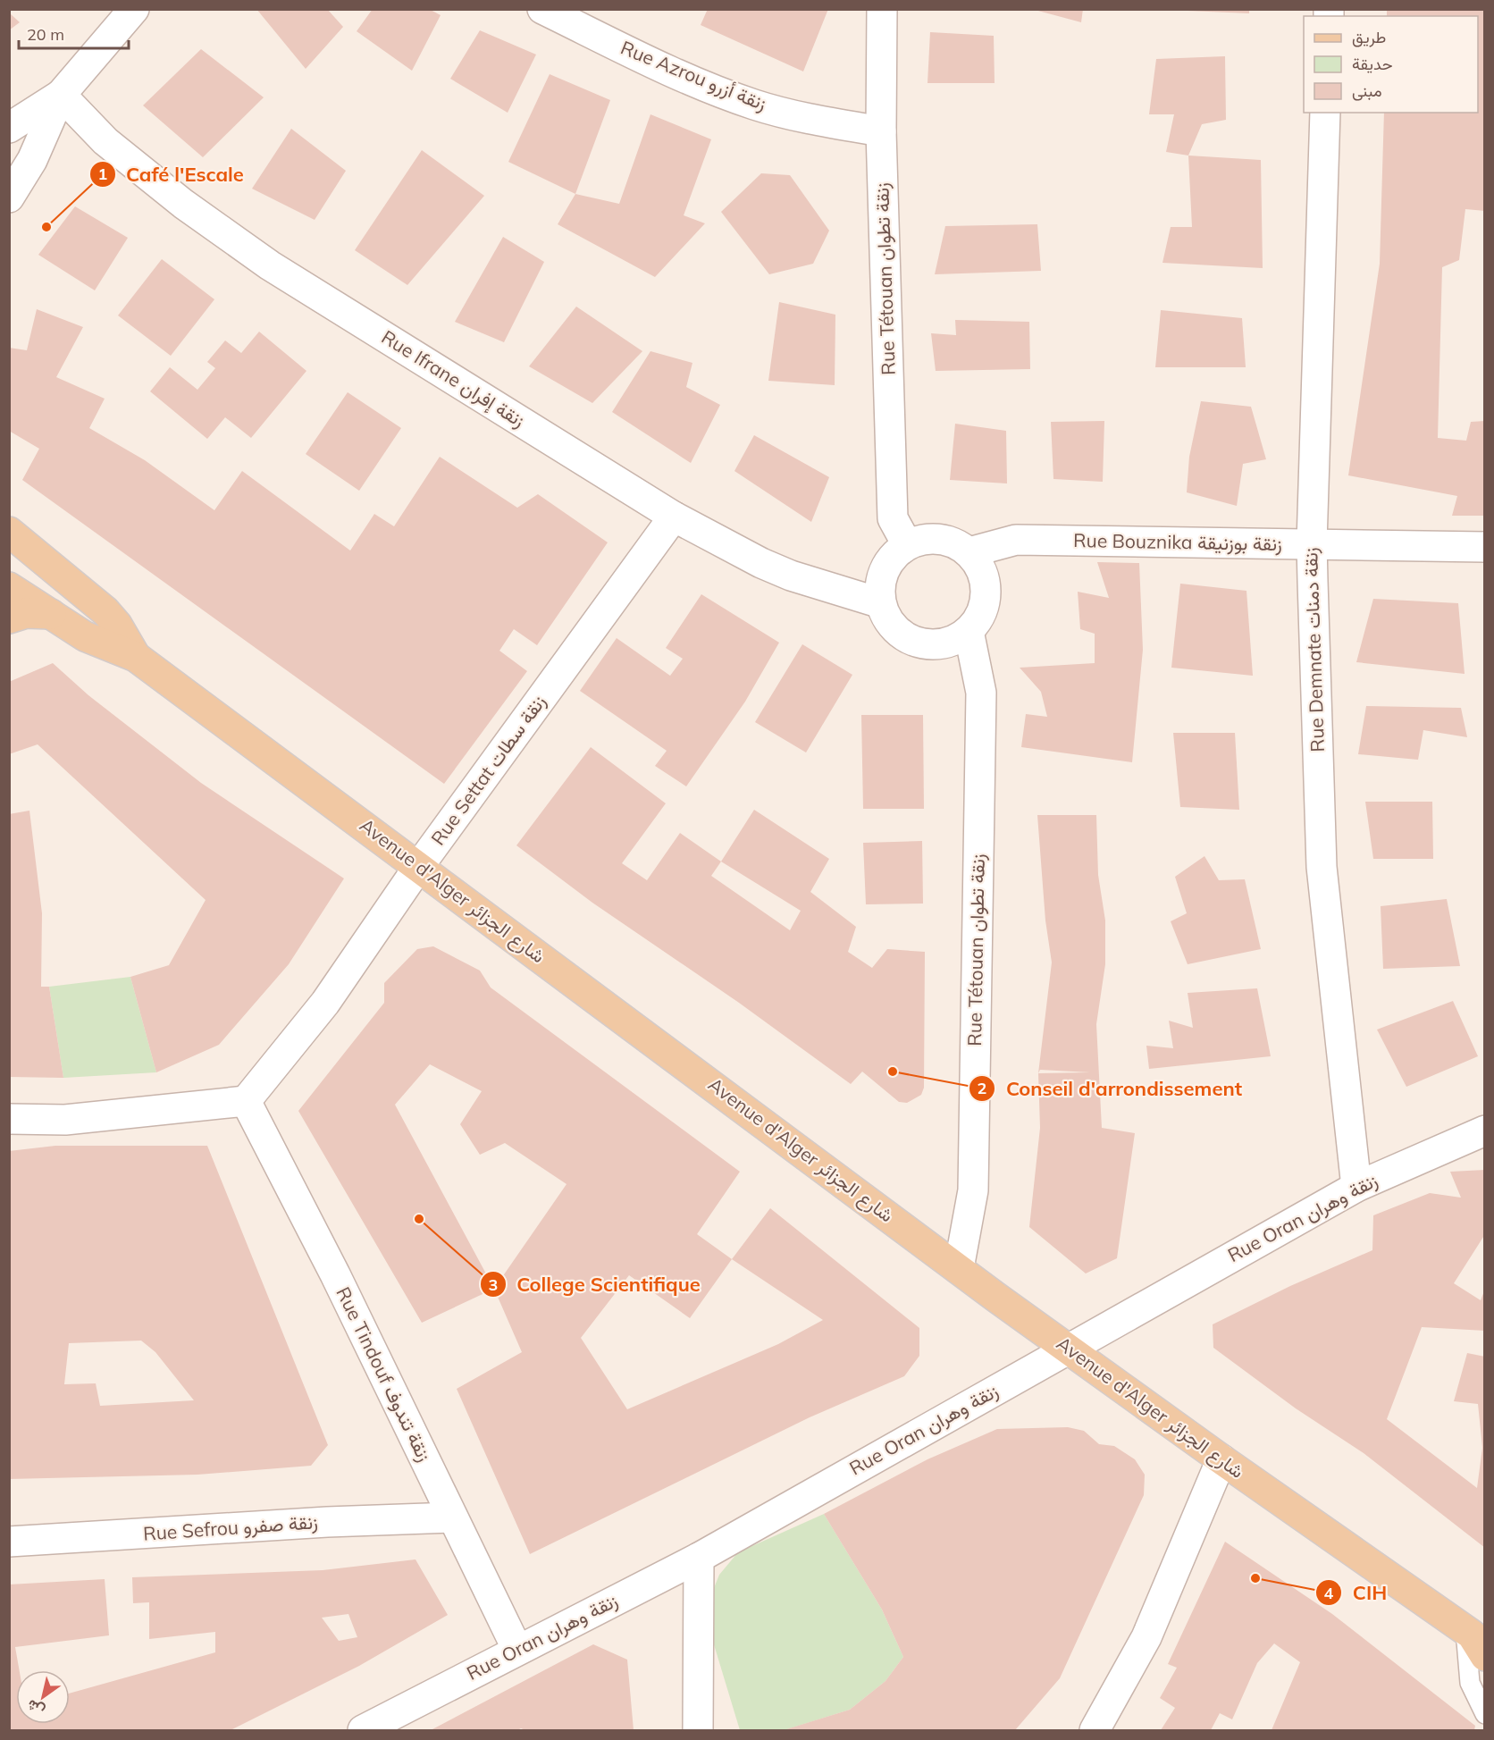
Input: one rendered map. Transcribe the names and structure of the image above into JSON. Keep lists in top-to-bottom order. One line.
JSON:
{"streets":{"main road":["Avenue d'Alger شارع الجزائر"],"street":["Rue Azrou زنقة أزرو","Rue Tétouan زنقة تطوان","Rue Ifrane زنقة إفران","Rue Bouznika زنقة بوزنيقة","Rue Demnate زنقة دمنات","Rue Settat زنقة سطات","Rue Oran زنقة وهران","Rue Tindouf زنقة تندوف","Rue Sefrou زنقة صفرو"]},"crossings":[["Rue Azrou زنقة أزرو","Rue Tétouan زنقة تطوان"],["Rue Tétouan زنقة تطوان","Rue Ifrane زنقة إفران"],["Rue Tétouan زنقة تطوان","Rue Bouznika زنقة بوزنيقة"],["Rue Tétouan زنقة تطوان","Avenue d'Alger شارع الجزائر"],["Rue Ifrane زنقة إفران","Rue Bouznika زنقة بوزنيقة"],["Rue Ifrane زنقة إفران","Rue Settat زنقة سطات"],["Rue Bouznika زنقة بوزنيقة","Rue Demnate زنقة دمنات"],["Rue Demnate زنقة دمنات","Rue Oran زنقة وهران"],["Rue Settat زنقة سطات","Avenue d'Alger شارع الجزائر"],["Rue Settat زنقة سطات","Rue Tindouf زنقة تندوف"],["Avenue d'Alger شارع الجزائر","Rue Oran زنقة وهران"],["Rue Oran زنقة وهران","Rue Tindouf زنقة تندوف"],["Rue Tindouf زنقة تندوف","Rue Sefrou زنقة صفرو"]],"places":["Café l'Escale","Conseil d'arrondissement","College Scientifique","CIH"],"legend":["طريق","حديقة","مبنى"],"scale_bar":"20 m","north":"bottom left"}
